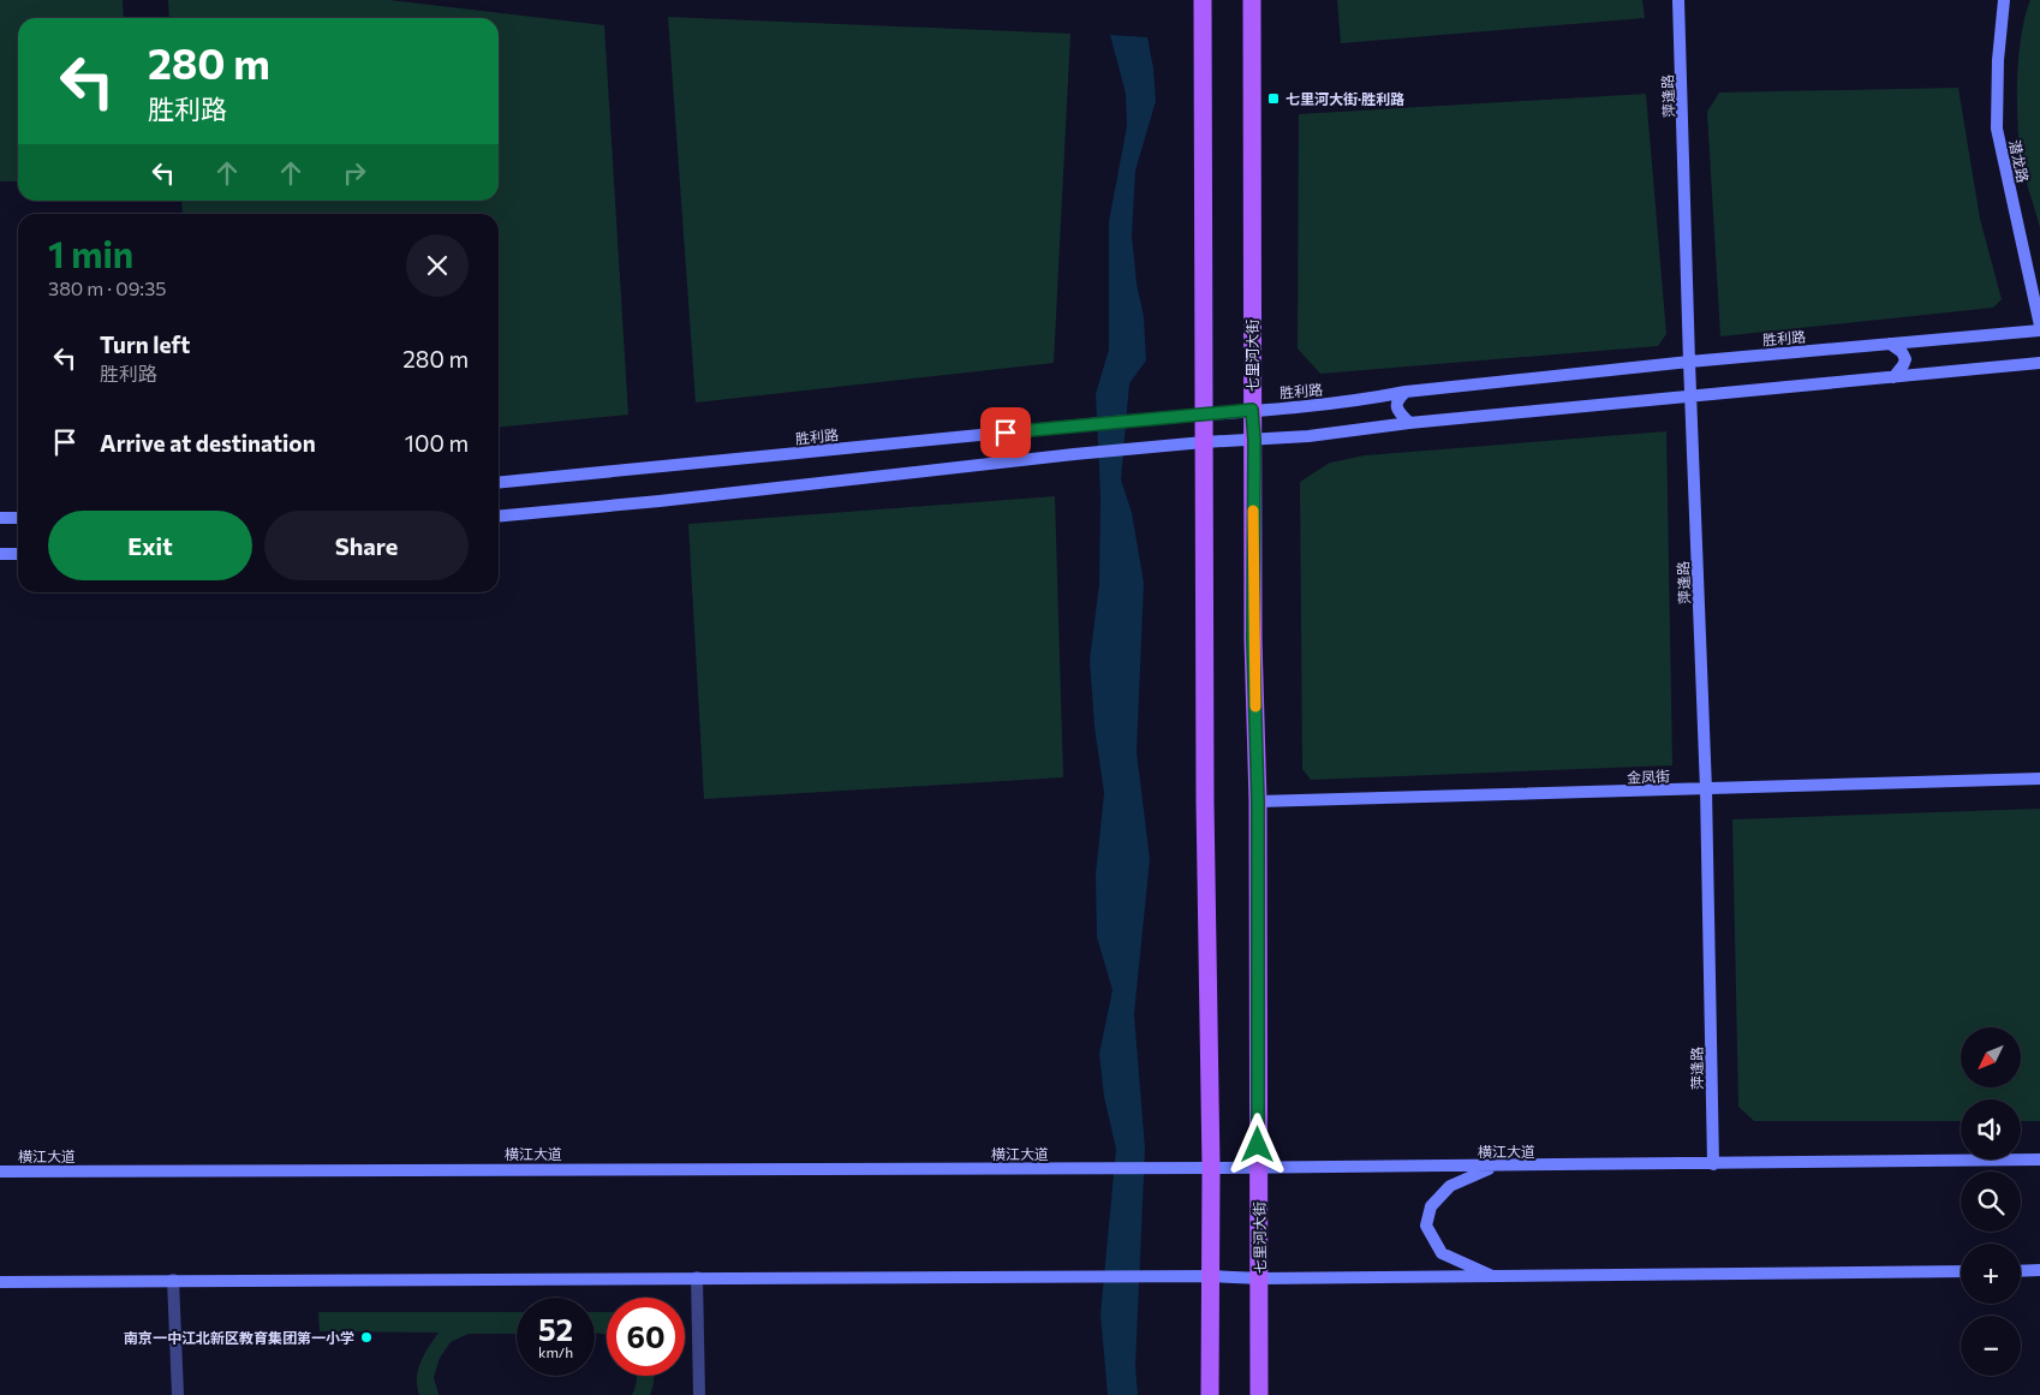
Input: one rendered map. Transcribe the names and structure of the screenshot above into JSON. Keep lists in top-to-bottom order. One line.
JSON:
{"streets":{"main road":["七里河大街"],"street":["萍逢路","潜龙路","胜利路","金凤街","横江大道"]},"crossings":[["萍逢路","胜利路"],["萍逢路","金凤街"],["萍逢路","横江大道"],["胜利路","七里河大街"],["七里河大街","金凤街"],["七里河大街","横江大道"]],"places":{"transit":["七里河大街·胜利路"],"other":["南京一中江北新区教育集团第一小学"]},"north":"bottom left","page":{"turn":["280 m","胜利路"],"heading":["1 min","380 m · 09:35"],"list":[{"name":"Turn left","note":"胜利路","value":"280 m"},{"name":"Arrive at destination","value":"100 m"}],"buttons":["Exit","Share"],"map_buttons":["+","−"],"speed":"52 km/h","limit":"60"}}
